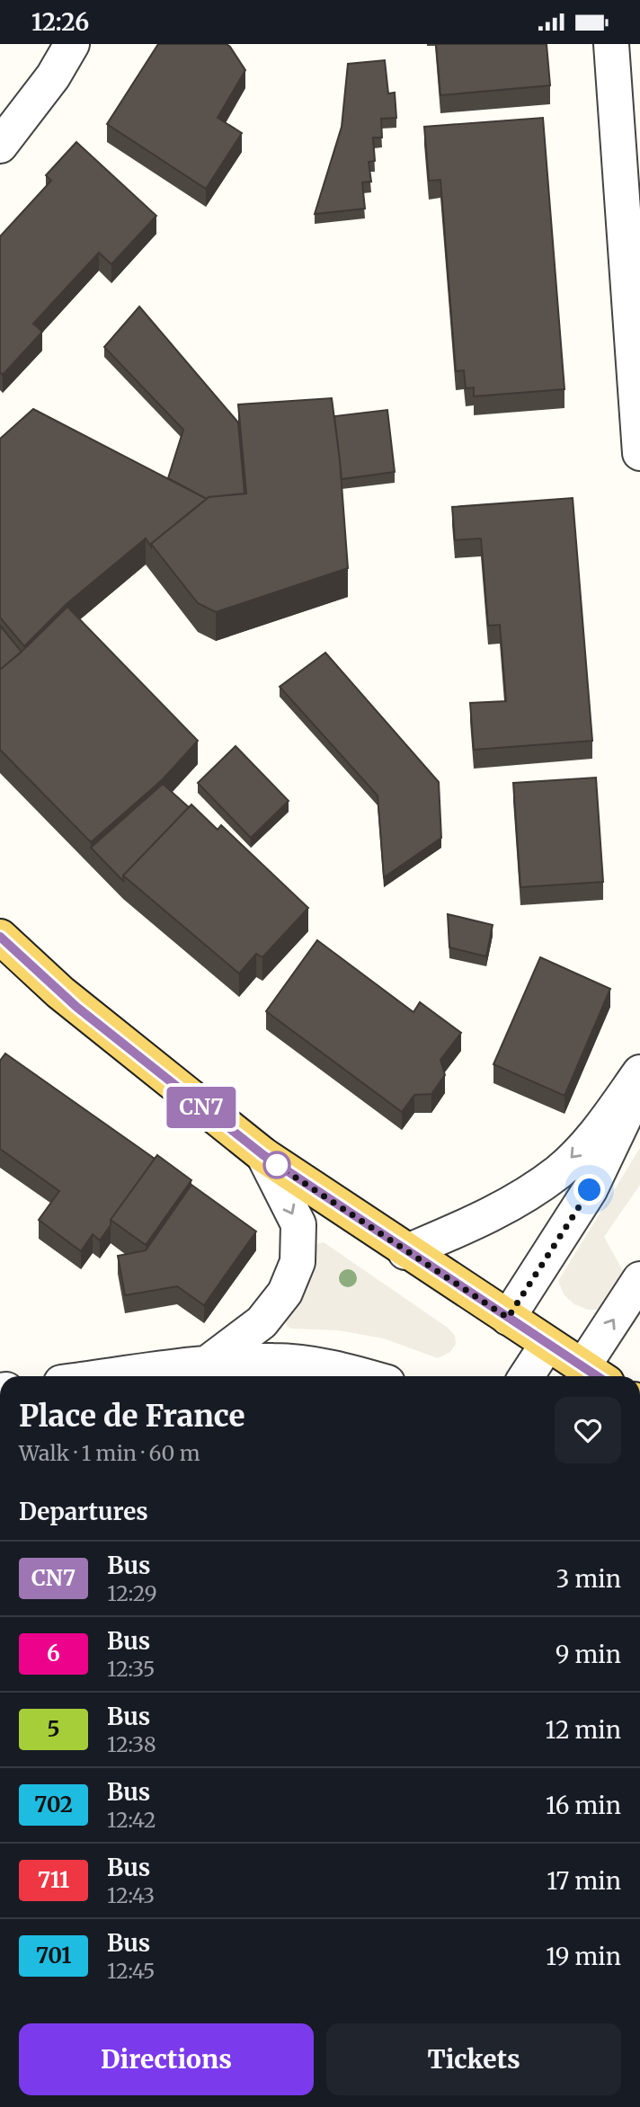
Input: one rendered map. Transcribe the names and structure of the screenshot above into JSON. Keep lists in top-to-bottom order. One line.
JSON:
{"lines":["bus line CN7"],"page":{"status":"12:26","on_map":"CN7","heading":[["Place de France","Walk · 1 min · 60 m"],"Departures"],"list":[{"mark":"CN7","name":"Bus","note":"12:29","value":"3 min"},{"mark":"6","name":"Bus","note":"12:35","value":"9 min"},{"mark":"5","name":"Bus","note":"12:38","value":"12 min"},{"mark":"702","name":"Bus","note":"12:42","value":"16 min"},{"mark":"711","name":"Bus","note":"12:43","value":"17 min"},{"mark":"701","name":"Bus","note":"12:45","value":"19 min"}],"buttons":["Directions","Tickets"]}}
